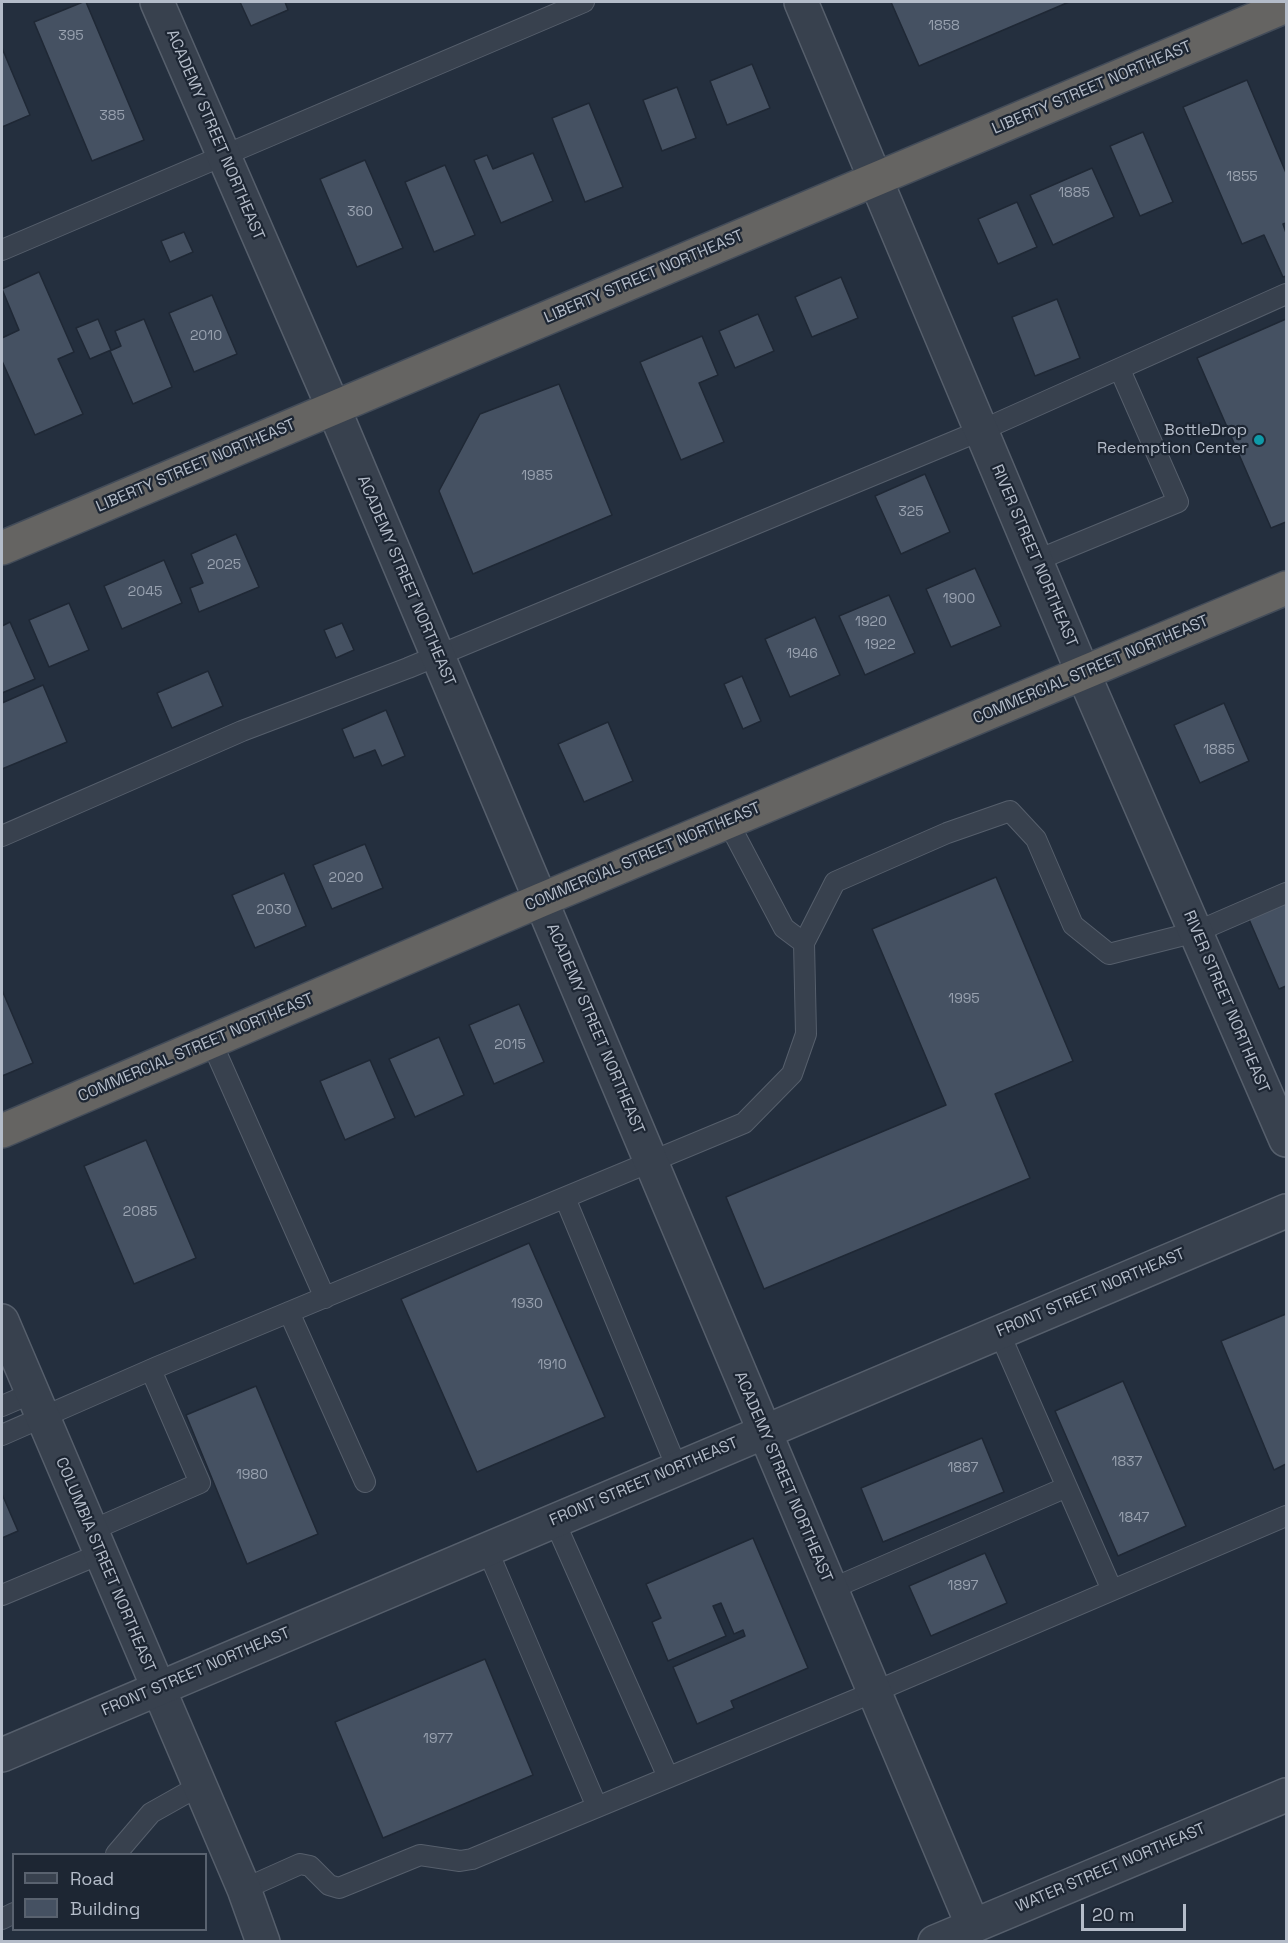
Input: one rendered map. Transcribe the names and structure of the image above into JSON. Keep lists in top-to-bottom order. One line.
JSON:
{"streets":{"highway":["LIBERTY STREET NORTHEAST","COMMERCIAL STREET NORTHEAST"],"street":["ACADEMY STREET NORTHEAST","RIVER STREET NORTHEAST","FRONT STREET NORTHEAST","COLUMBIA STREET NORTHEAST","WATER STREET NORTHEAST"]},"crossings":[["LIBERTY STREET NORTHEAST","ACADEMY STREET NORTHEAST"],["LIBERTY STREET NORTHEAST","RIVER STREET NORTHEAST"],["ACADEMY STREET NORTHEAST","COMMERCIAL STREET NORTHEAST"],["ACADEMY STREET NORTHEAST","FRONT STREET NORTHEAST"],["ACADEMY STREET NORTHEAST","WATER STREET NORTHEAST"],["RIVER STREET NORTHEAST","COMMERCIAL STREET NORTHEAST"],["FRONT STREET NORTHEAST","COLUMBIA STREET NORTHEAST"]],"places":["BottleDrop Redemption Center"],"house_numbers":["1858","395","385","1855","1885","360","2010","1985","325","2025","2045","1900","1920","1922","1946","1885","2020","2030","1995","2015","2085","1930","1910","1837","1887","1980","1847","1897","1977"],"legend":["Road","Building"],"scale_bar":"20 m"}
